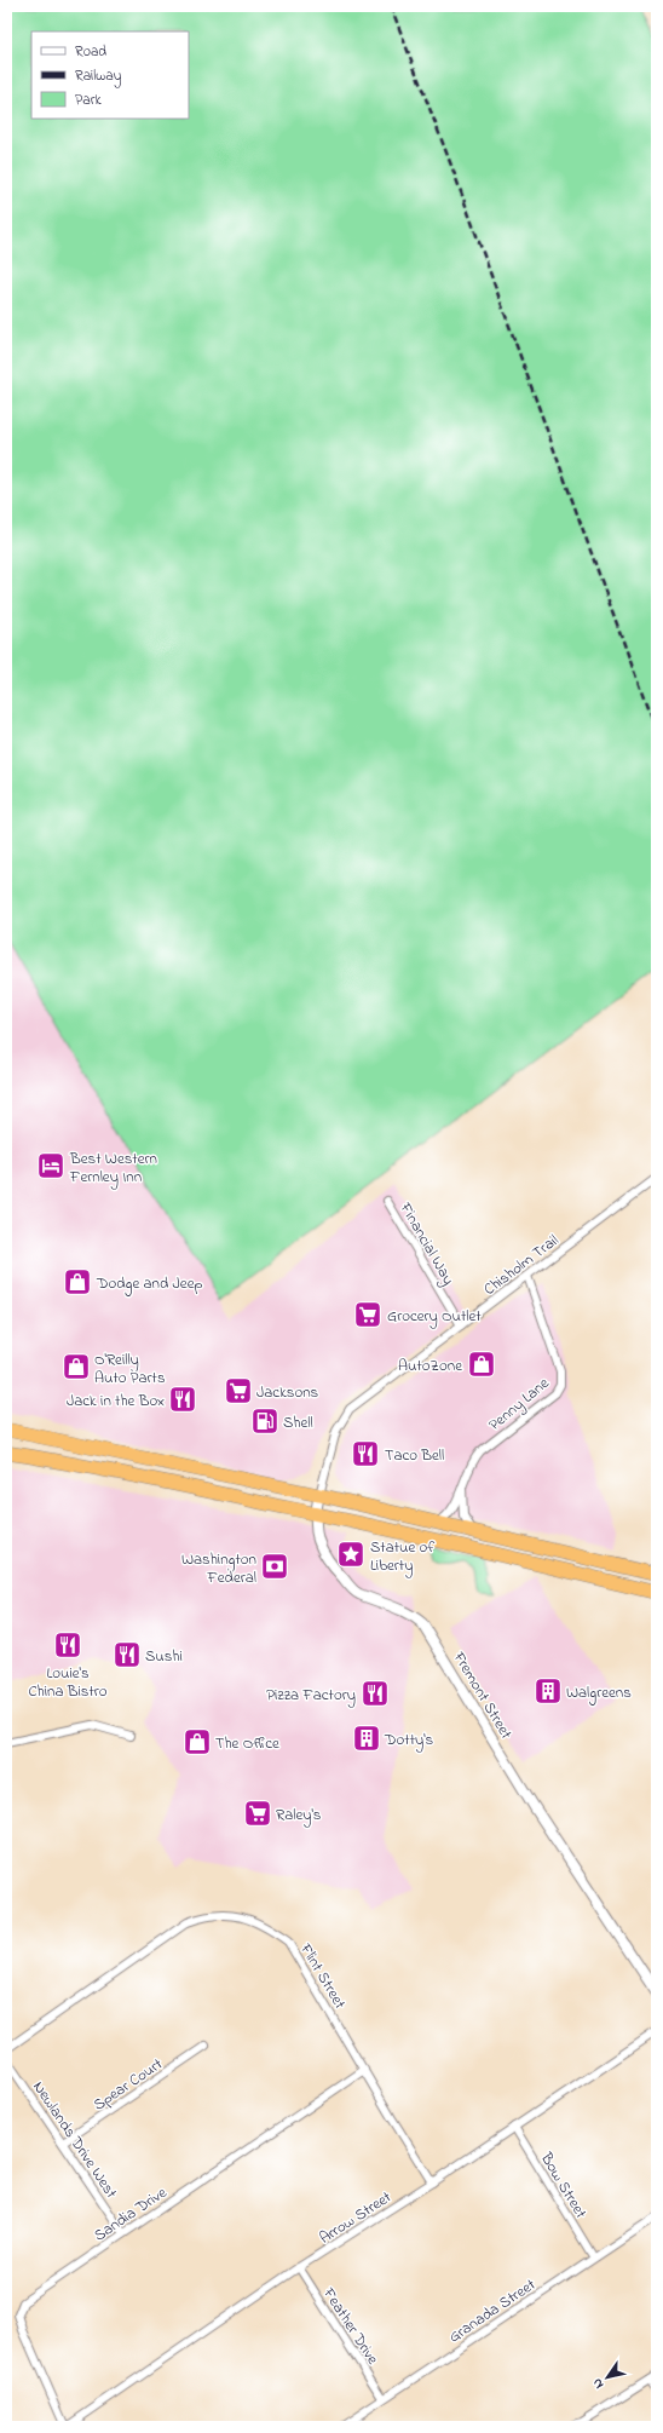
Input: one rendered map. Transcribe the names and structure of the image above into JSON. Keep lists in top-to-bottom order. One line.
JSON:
{"streets":{"street":["Financial Way","Chisholm Trail","Penny Lane","Fremont Street","Flint Street","Spear Court","Newlands Drive West","Bow Street","Sandia Drive","Arrow Street","Granada Street","Feather Drive"]},"crossings":[["Financial Way","Chisholm Trail"],["Chisholm Trail","Penny Lane"],["Chisholm Trail","Fremont Street"],["Flint Street","Sandia Drive"],["Flint Street","Arrow Street"],["Spear Court","Newlands Drive West"],["Newlands Drive West","Sandia Drive"],["Bow Street","Arrow Street"],["Bow Street","Granada Street"],["Sandia Drive","Arrow Street"],["Arrow Street","Feather Drive"],["Granada Street","Feather Drive"]],"places":{"hotel":["Best Western Fernley Inn"],"shop":["Dodge and Jeep","AutoZone","O'Reilly Auto Parts","The Office"],"supermarket":["Grocery Outlet","Jacksons","Raley's"],"restaurant":["Jack in the Box","Taco Bell","Louie's China Bistro","Sushi","Pizza Factory"],"fuel station":["Shell"],"place":["Statue of Liberty"],"bank":["Washington Federal"],"building":["Walgreens","Dotty's"]},"legend":["Road","Railway","Park"],"north":"bottom left"}
